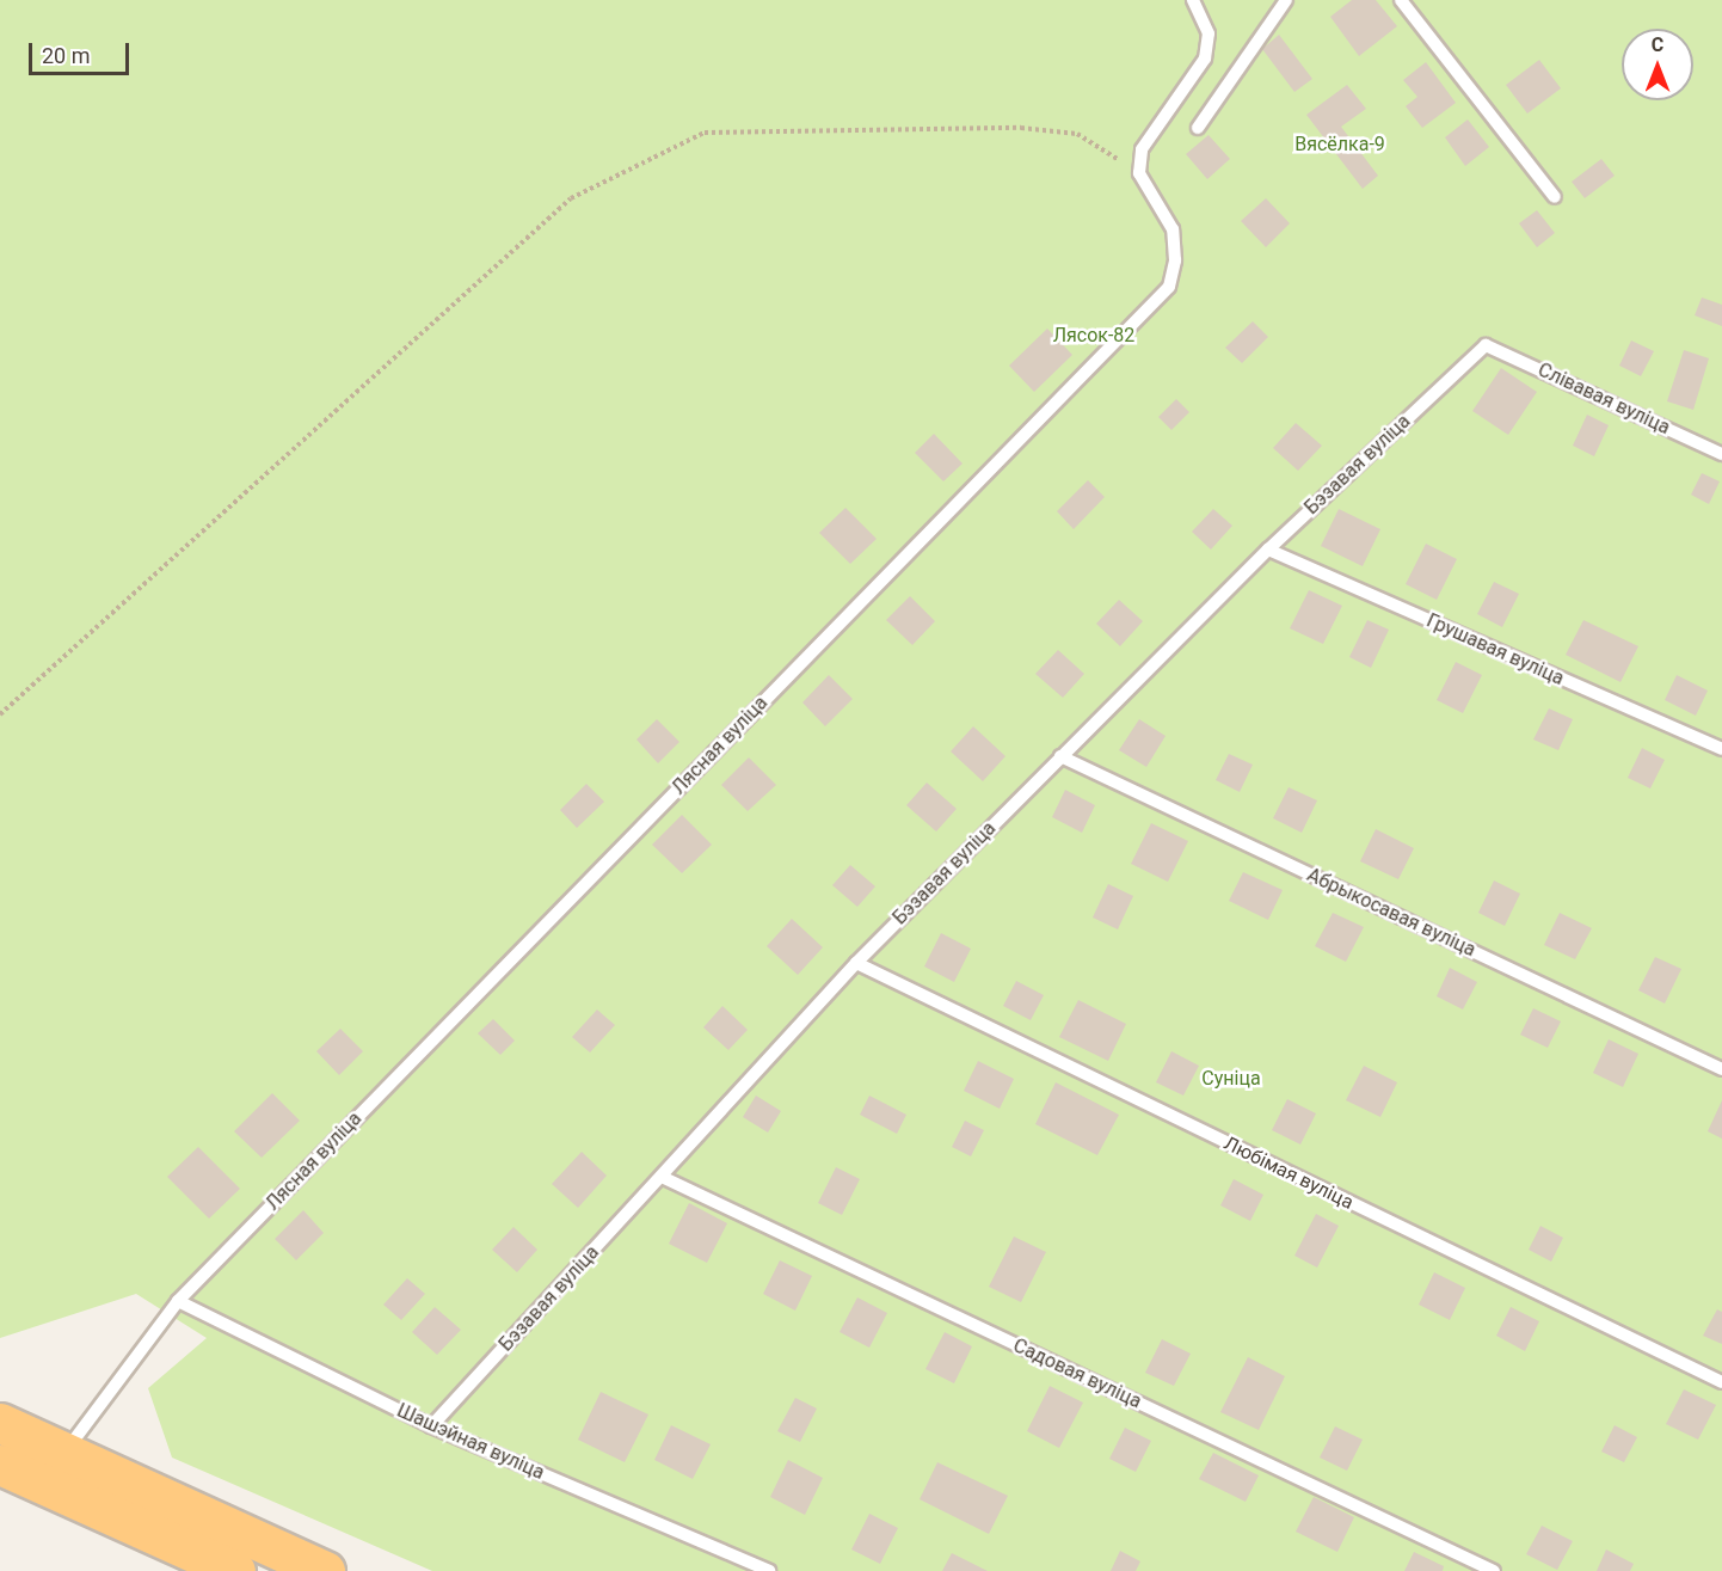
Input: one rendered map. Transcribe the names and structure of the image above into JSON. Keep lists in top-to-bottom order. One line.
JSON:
{"streets":{"lane":["Слівавая вуліца","Бэзавая вуліца","Грушавая вуліца","Лясная вуліца","Абрыкосавая вуліца","Любімая вуліца","Садовая вуліца","Шашэйная вуліца"]},"crossings":[["Слівавая вуліца","Бэзавая вуліца"],["Бэзавая вуліца","Грушавая вуліца"],["Бэзавая вуліца","Абрыкосавая вуліца"],["Бэзавая вуліца","Любімая вуліца"],["Бэзавая вуліца","Садовая вуліца"],["Бэзавая вуліца","Шашэйная вуліца"],["Лясная вуліца","Шашэйная вуліца"]],"parks":["Вясёлка-9","Лясок-82","Суніца"],"scale_bar":"20 m","north":"top"}
